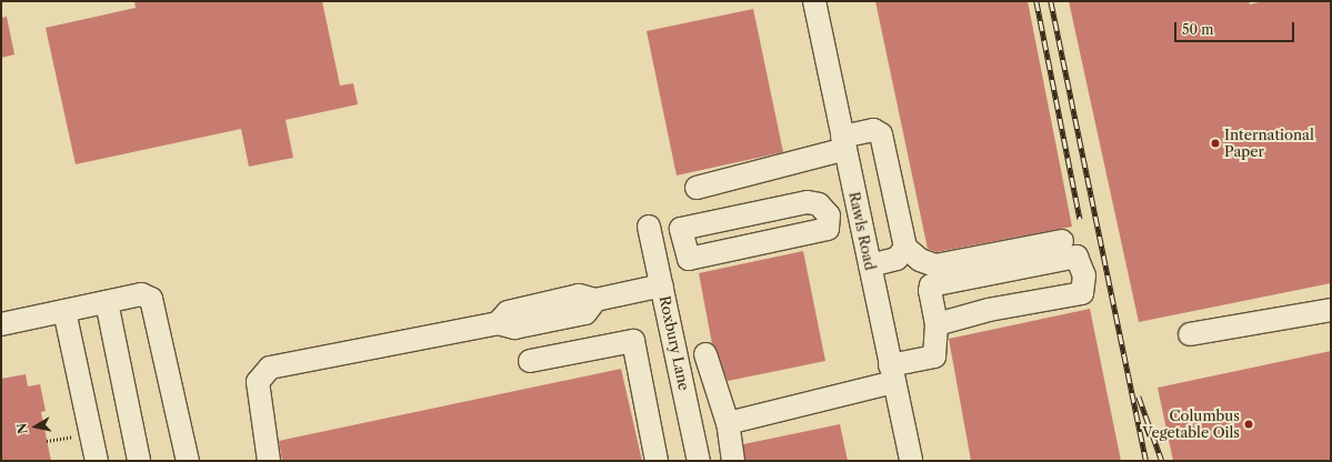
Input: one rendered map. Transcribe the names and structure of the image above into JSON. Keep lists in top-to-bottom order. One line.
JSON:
{"streets":{"street":["Rawls Road","Roxbury Lane"]},"places":["International Paper","Columbus Vegetable Oils"],"scale_bar":"50 m","north":"left"}
